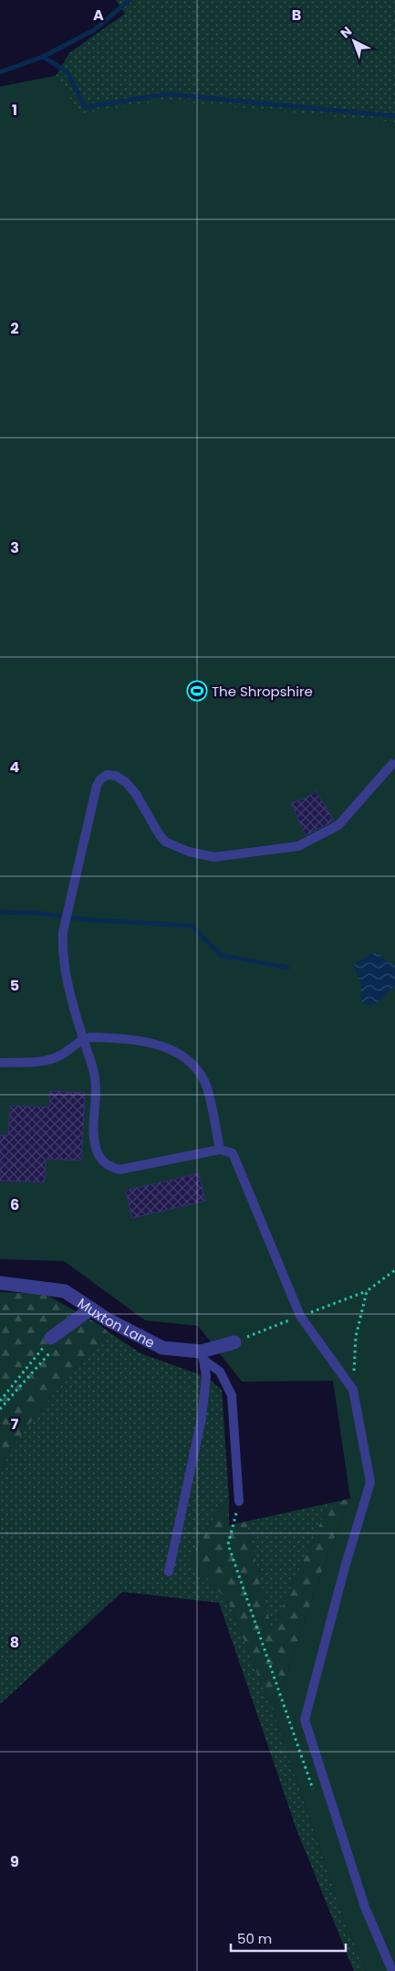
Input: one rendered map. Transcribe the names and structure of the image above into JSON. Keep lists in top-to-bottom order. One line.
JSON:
{"streets":{"street":["Muxton Lane"]},"places":{"sports":["The Shropshire"]},"scale_bar":"50 m","north":"top left","grid":{"columns":["A","B"],"rows":["1","2","3","4","5","6","7","8","9"]}}
